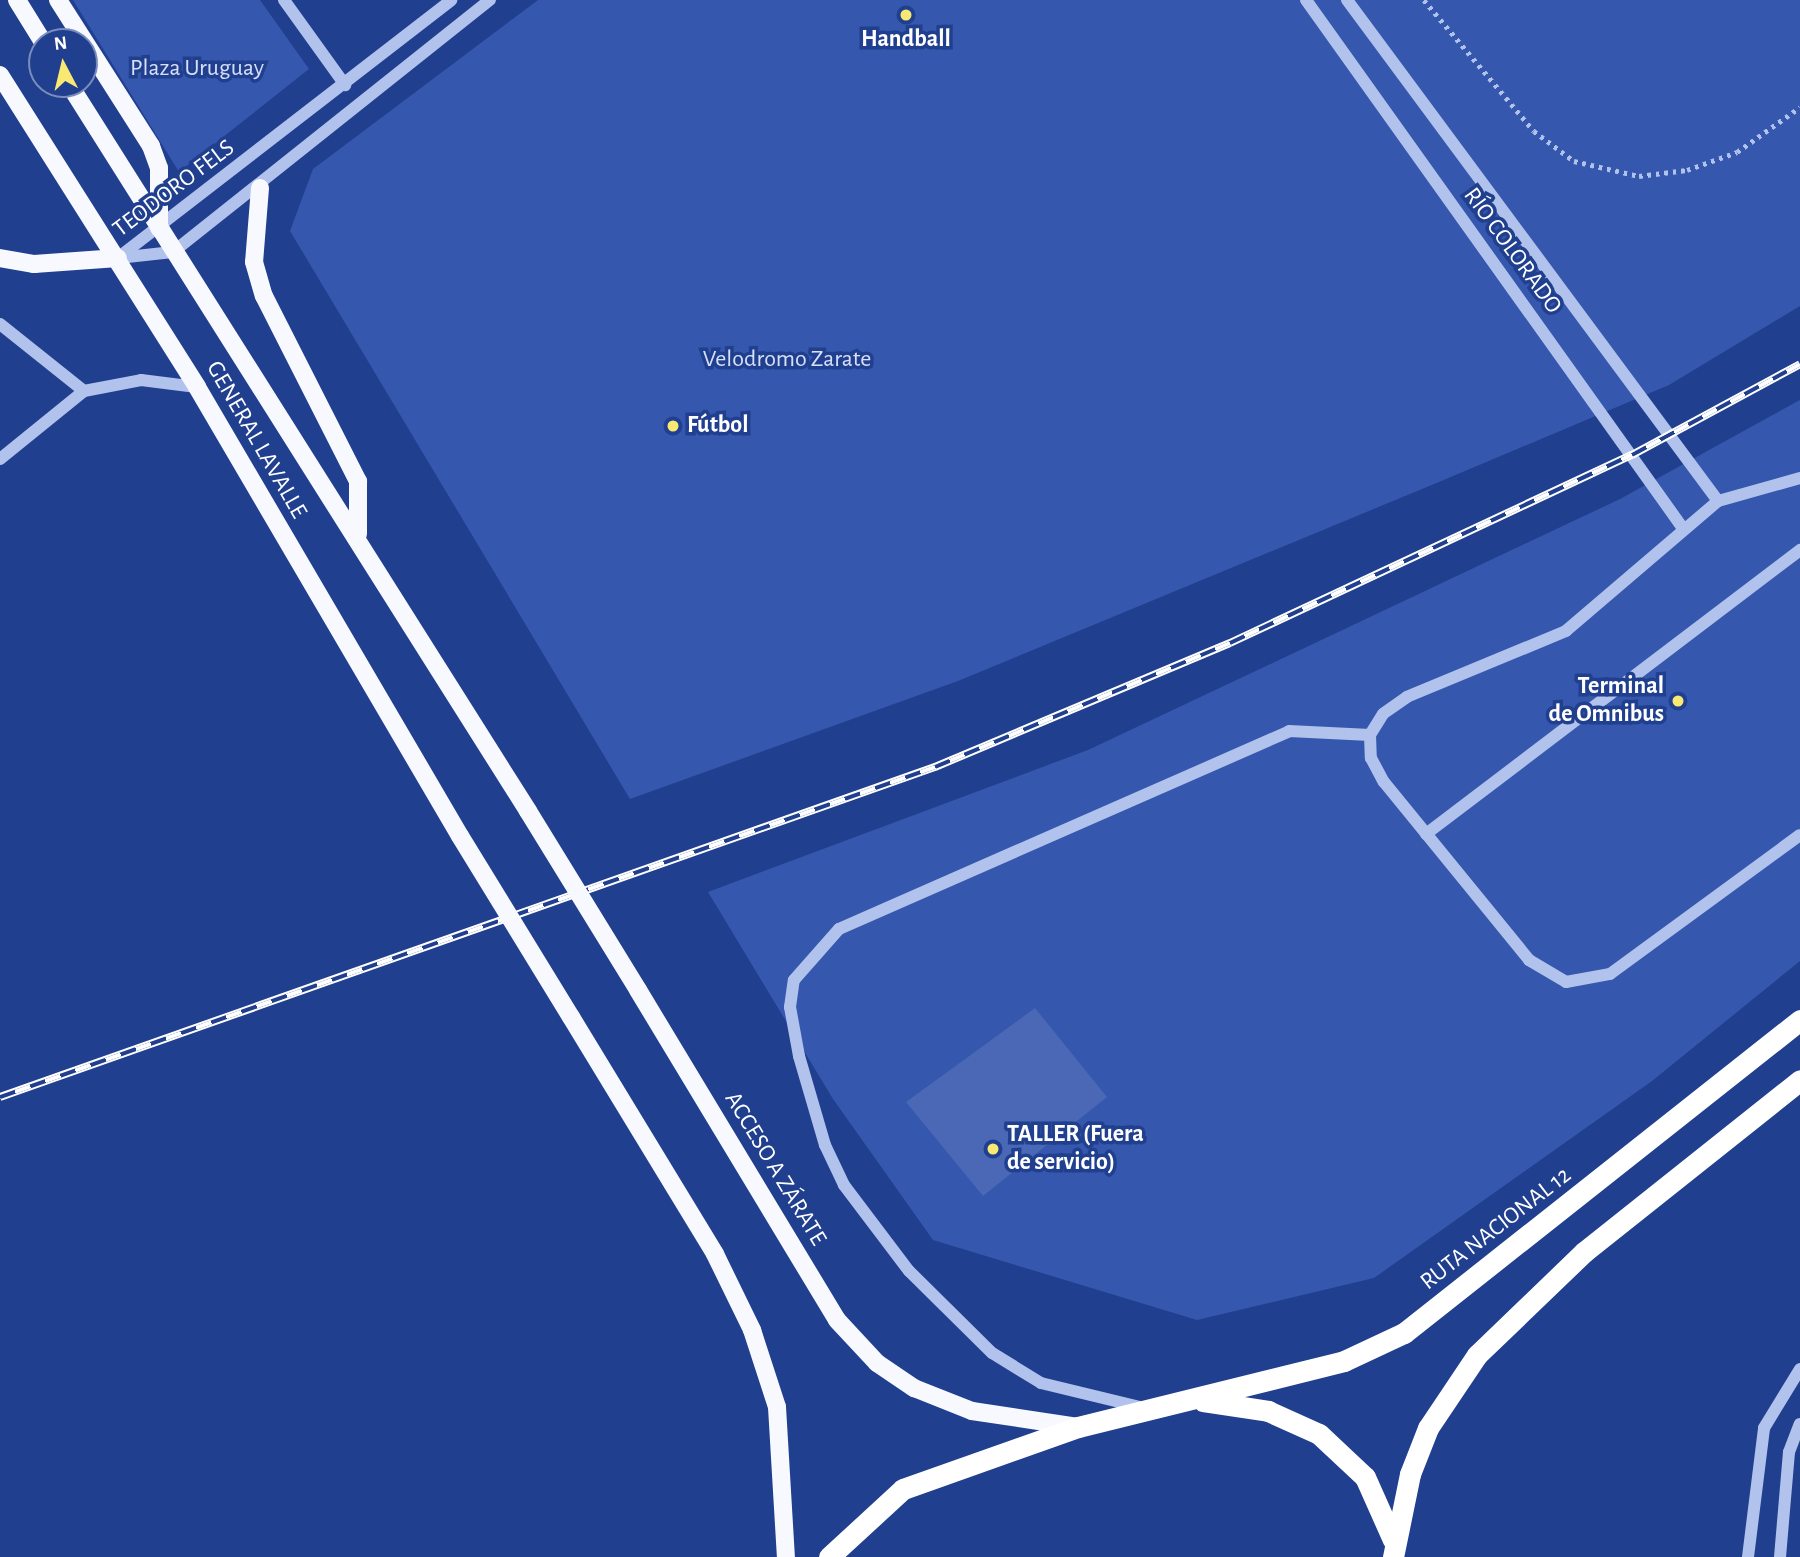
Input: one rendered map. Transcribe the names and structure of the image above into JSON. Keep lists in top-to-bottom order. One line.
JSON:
{"streets":{"highway":["RUTA NACIONAL 12"],"main road":["GENERAL LAVALLE","ACCESO A ZÁRATE"],"street":["TEODORO FELS","RÍO COLORADO"]},"crossings":[["TEODORO FELS","GENERAL LAVALLE"],["GENERAL LAVALLE","ACCESO A ZÁRATE"],["ACCESO A ZÁRATE","RUTA NACIONAL 12"]],"parks":["Plaza Uruguay","Velodromo Zarate"],"places":["Handball","Fútbol","Terminal de Omnibus","TALLER (Fuera de servicio)"],"north":"top"}
